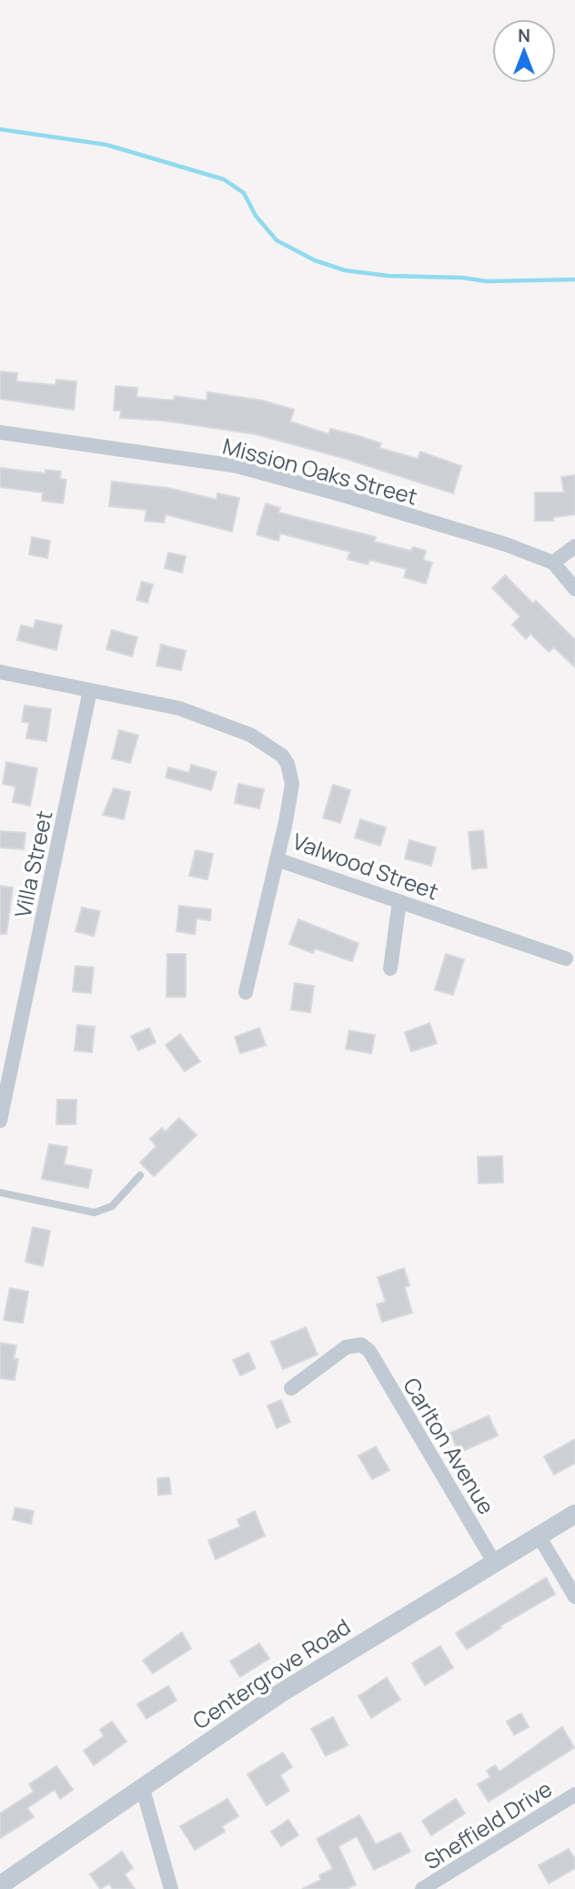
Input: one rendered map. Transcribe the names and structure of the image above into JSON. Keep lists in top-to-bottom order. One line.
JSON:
{"streets":{"street":["Mission Oaks Street","Villa Street","Valwood Street","Carlton Avenue","Centergrove Road","Sheffield Drive"]},"crossings":[["Villa Street","Valwood Street"],["Carlton Avenue","Centergrove Road"]],"north":"top"}
